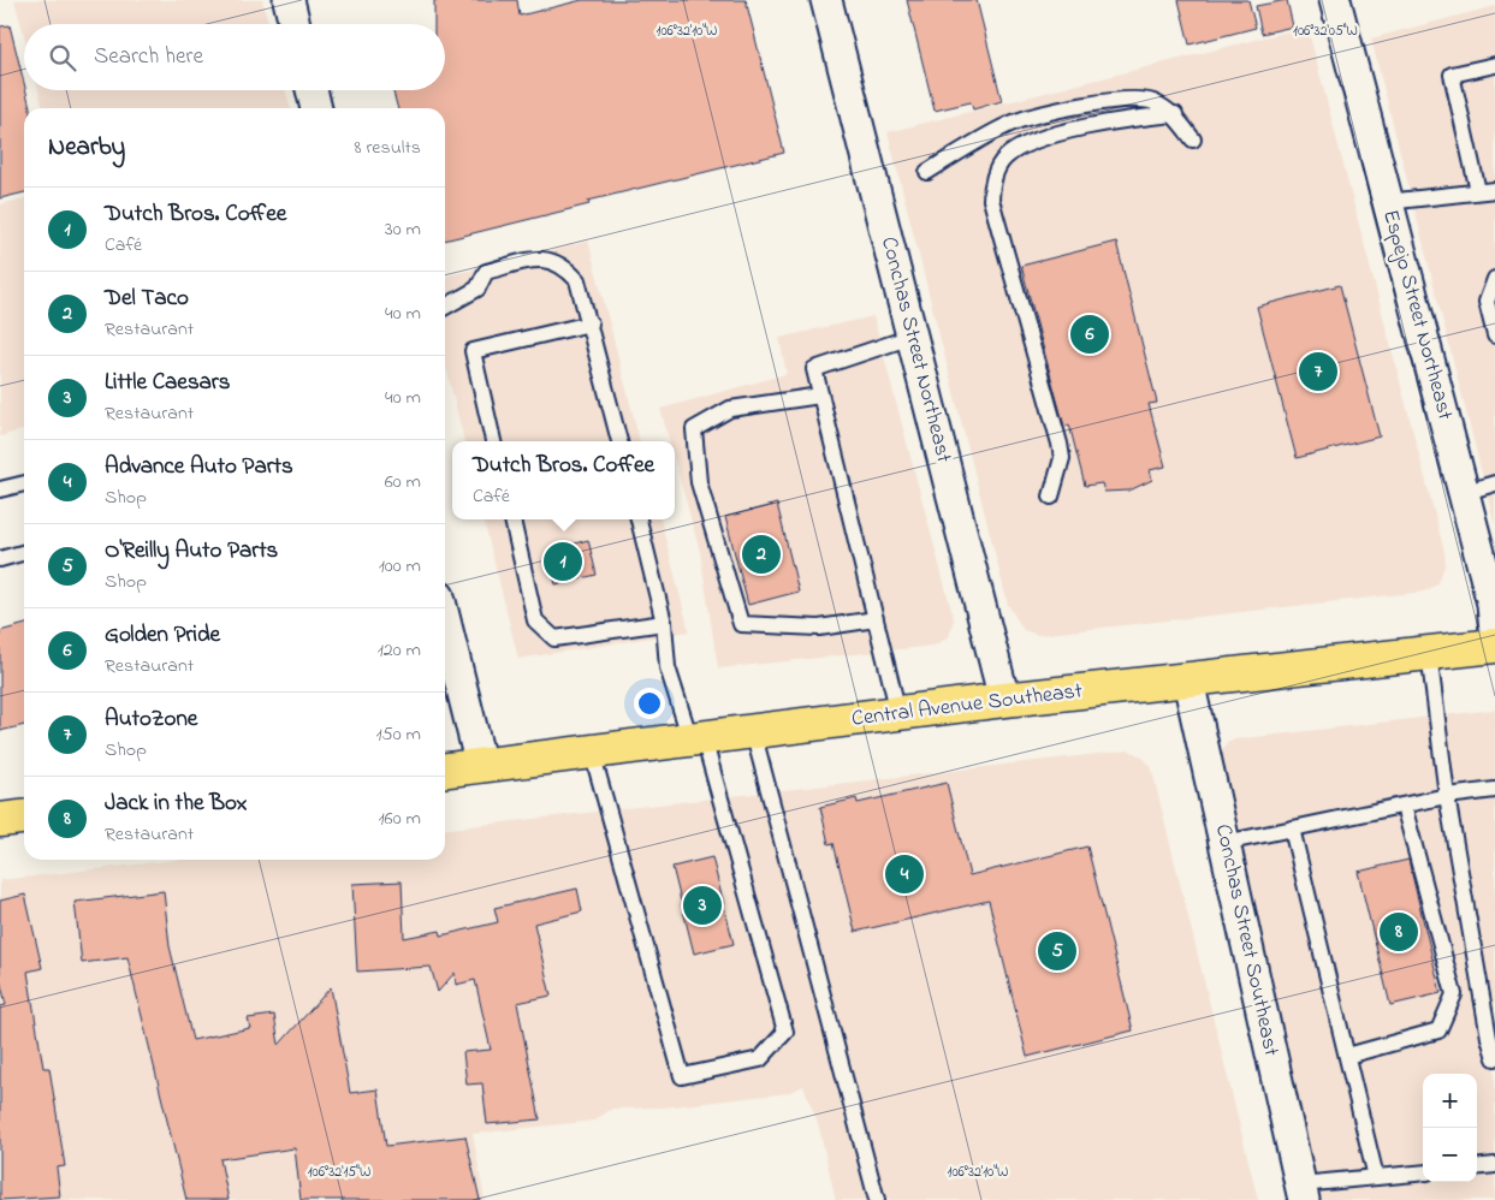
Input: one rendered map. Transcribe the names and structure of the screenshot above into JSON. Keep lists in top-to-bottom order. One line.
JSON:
{"streets":{"main road":["Central Avenue Southeast"],"street":["Espejo Street Northeast","Conchas Street Northeast","Conchas Street Southeast"]},"crossings":[["Conchas Street Northeast","Central Avenue Southeast"],["Central Avenue Southeast","Conchas Street Southeast"]],"page":{"search":"Search here","heading":["Nearby","8 results"],"list":[{"mark":"1","name":"Dutch Bros. Coffee","note":"Café","value":"30 m"},{"mark":"2","name":"Del Taco","note":"Restaurant","value":"40 m"},{"mark":"3","name":"Little Caesars","note":"Restaurant","value":"40 m"},{"mark":"4","name":"Advance Auto Parts","note":"Shop","value":"60 m"},{"mark":"5","name":"O'Reilly Auto Parts","note":"Shop","value":"100 m"},{"mark":"6","name":"Golden Pride","note":"Restaurant","value":"120 m"},{"mark":"7","name":"AutoZone","note":"Shop","value":"150 m"},{"mark":"8","name":"Jack in the Box","note":"Restaurant","value":"160 m"}],"pins":["6","7","2","1","4","3","8","5"],"popup":["Dutch Bros. Coffee","Café"],"map_buttons":["+","−"]},"coordinates":["106°32'10\"W","106°32'05\"W","106°32'15\"W"]}
